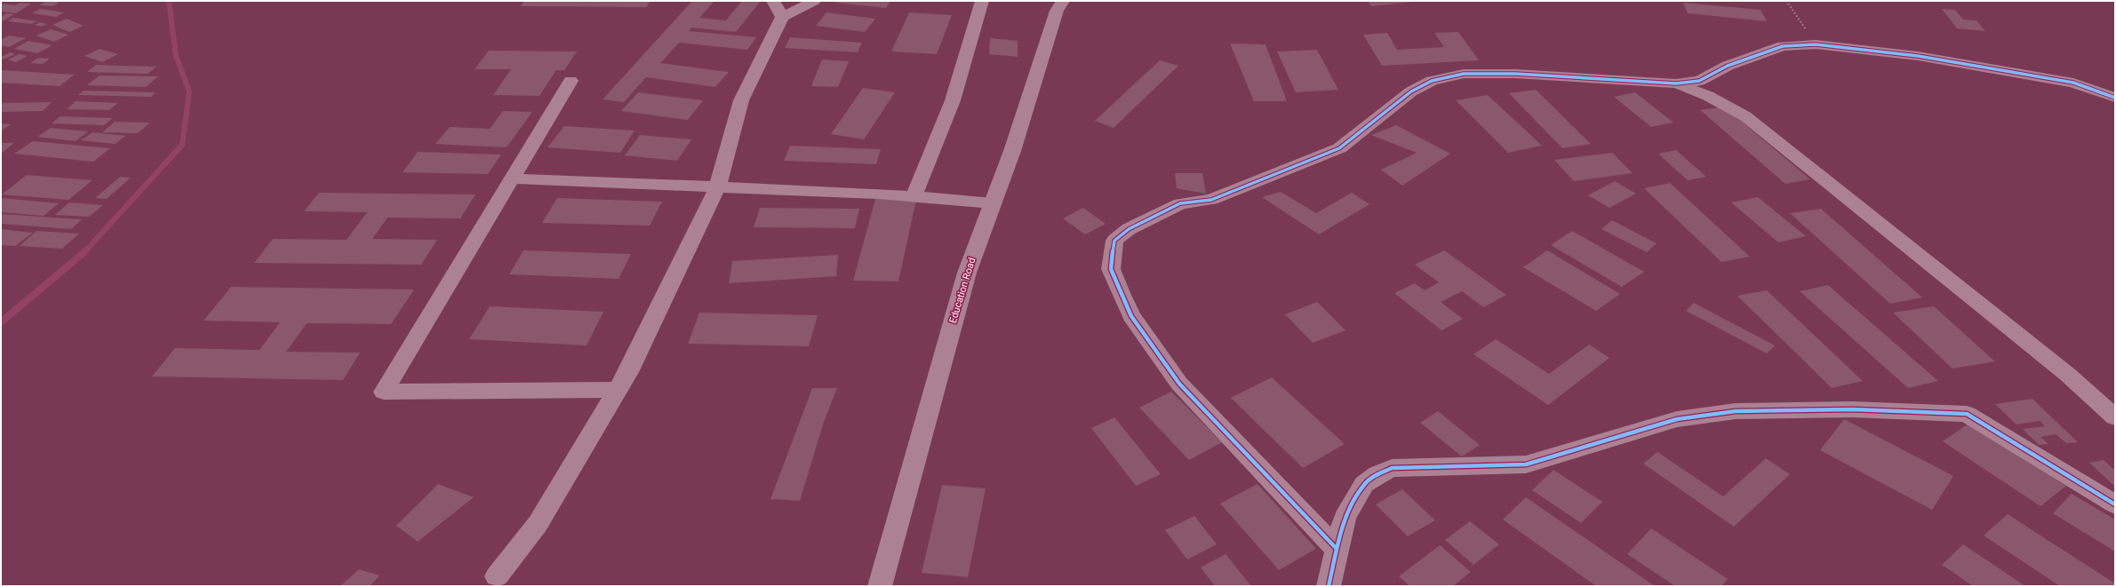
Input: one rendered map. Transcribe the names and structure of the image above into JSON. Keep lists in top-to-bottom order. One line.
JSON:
{"streets":{"street":["Education Road"]}}
